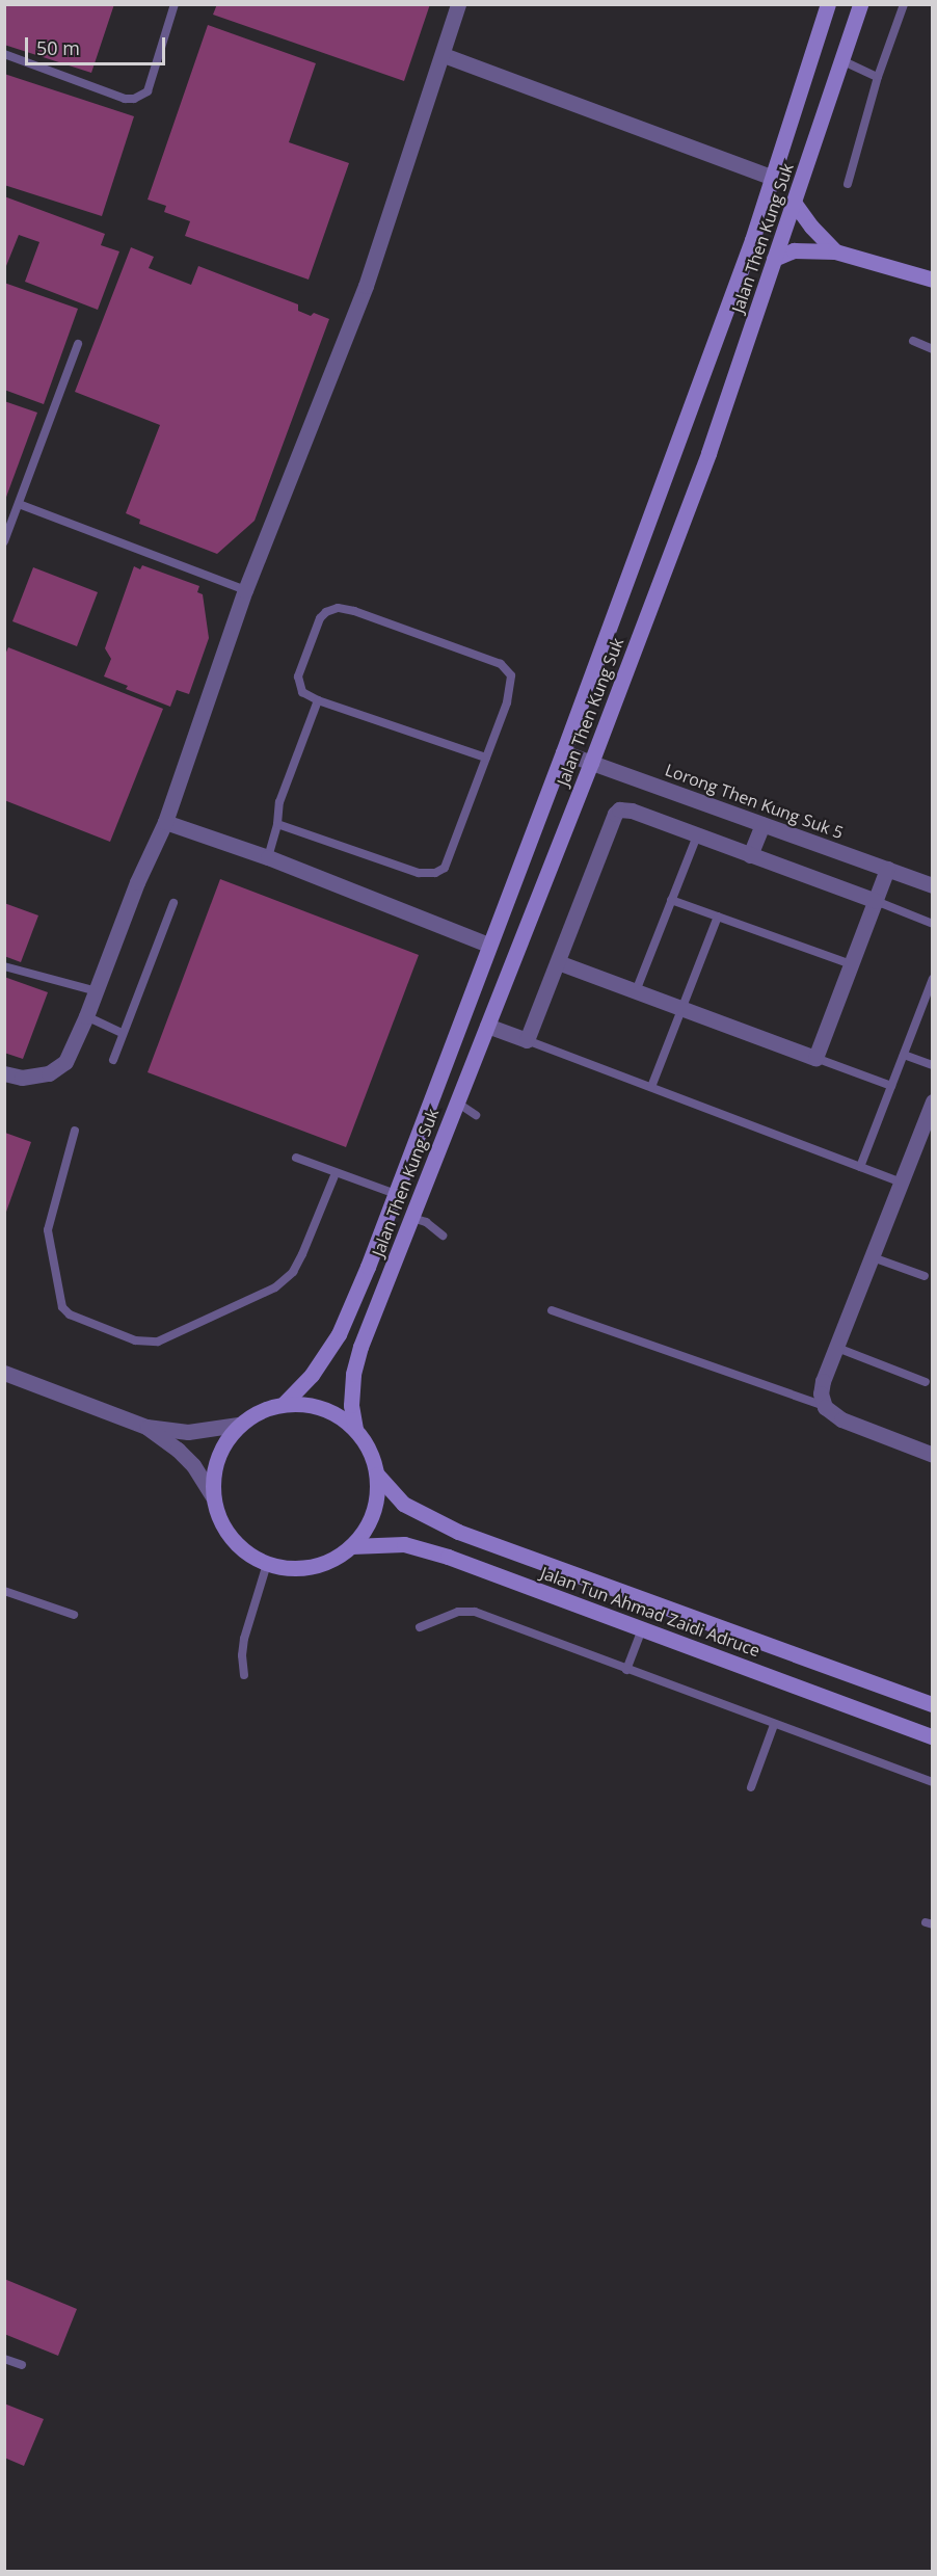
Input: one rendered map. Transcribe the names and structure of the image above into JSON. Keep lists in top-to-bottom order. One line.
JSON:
{"streets":{"street":["Jalan Then Kung Suk","Lorong Then Kung Suk 5","Jalan Tun Ahmad Zaidi Adruce"]},"crossings":[["Jalan Then Kung Suk","Lorong Then Kung Suk 5"],["Jalan Then Kung Suk","Jalan Tun Ahmad Zaidi Adruce"]],"scale_bar":"50 m"}
